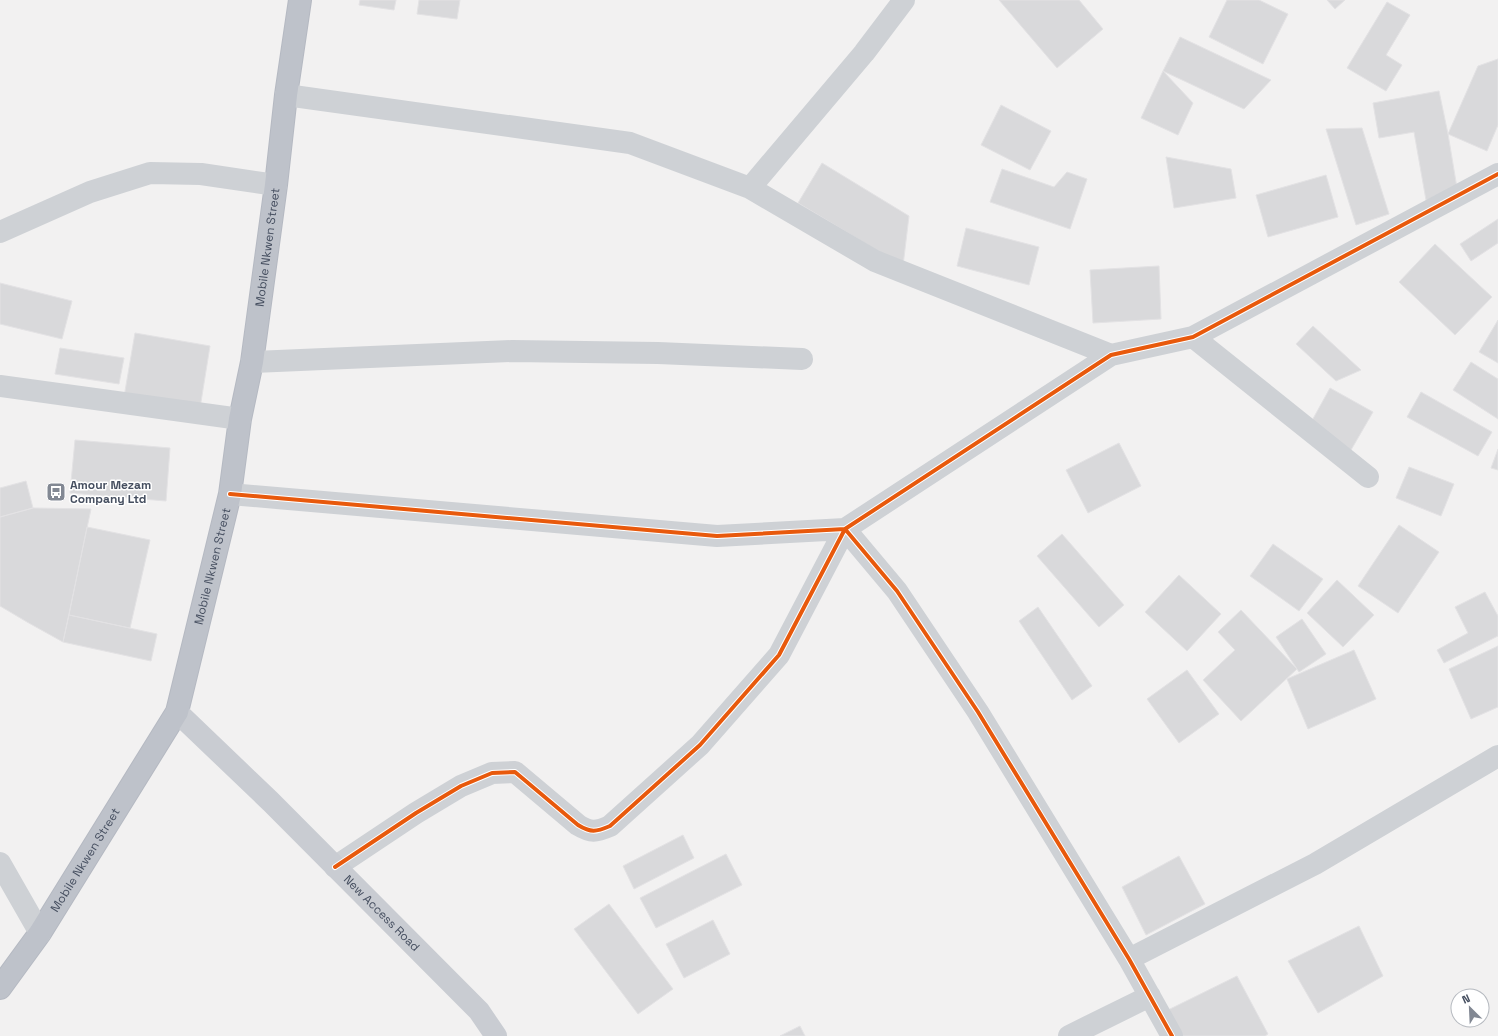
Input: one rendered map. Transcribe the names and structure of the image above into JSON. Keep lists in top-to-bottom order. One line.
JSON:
{"streets":{"highway":["Mobile Nkwen Street"],"main road":["New Access Road"]},"crossings":[["Mobile Nkwen Street","New Access Road"]],"places":{"bus stop":["Amour Mezam Company Ltd"]},"north":"top left"}
